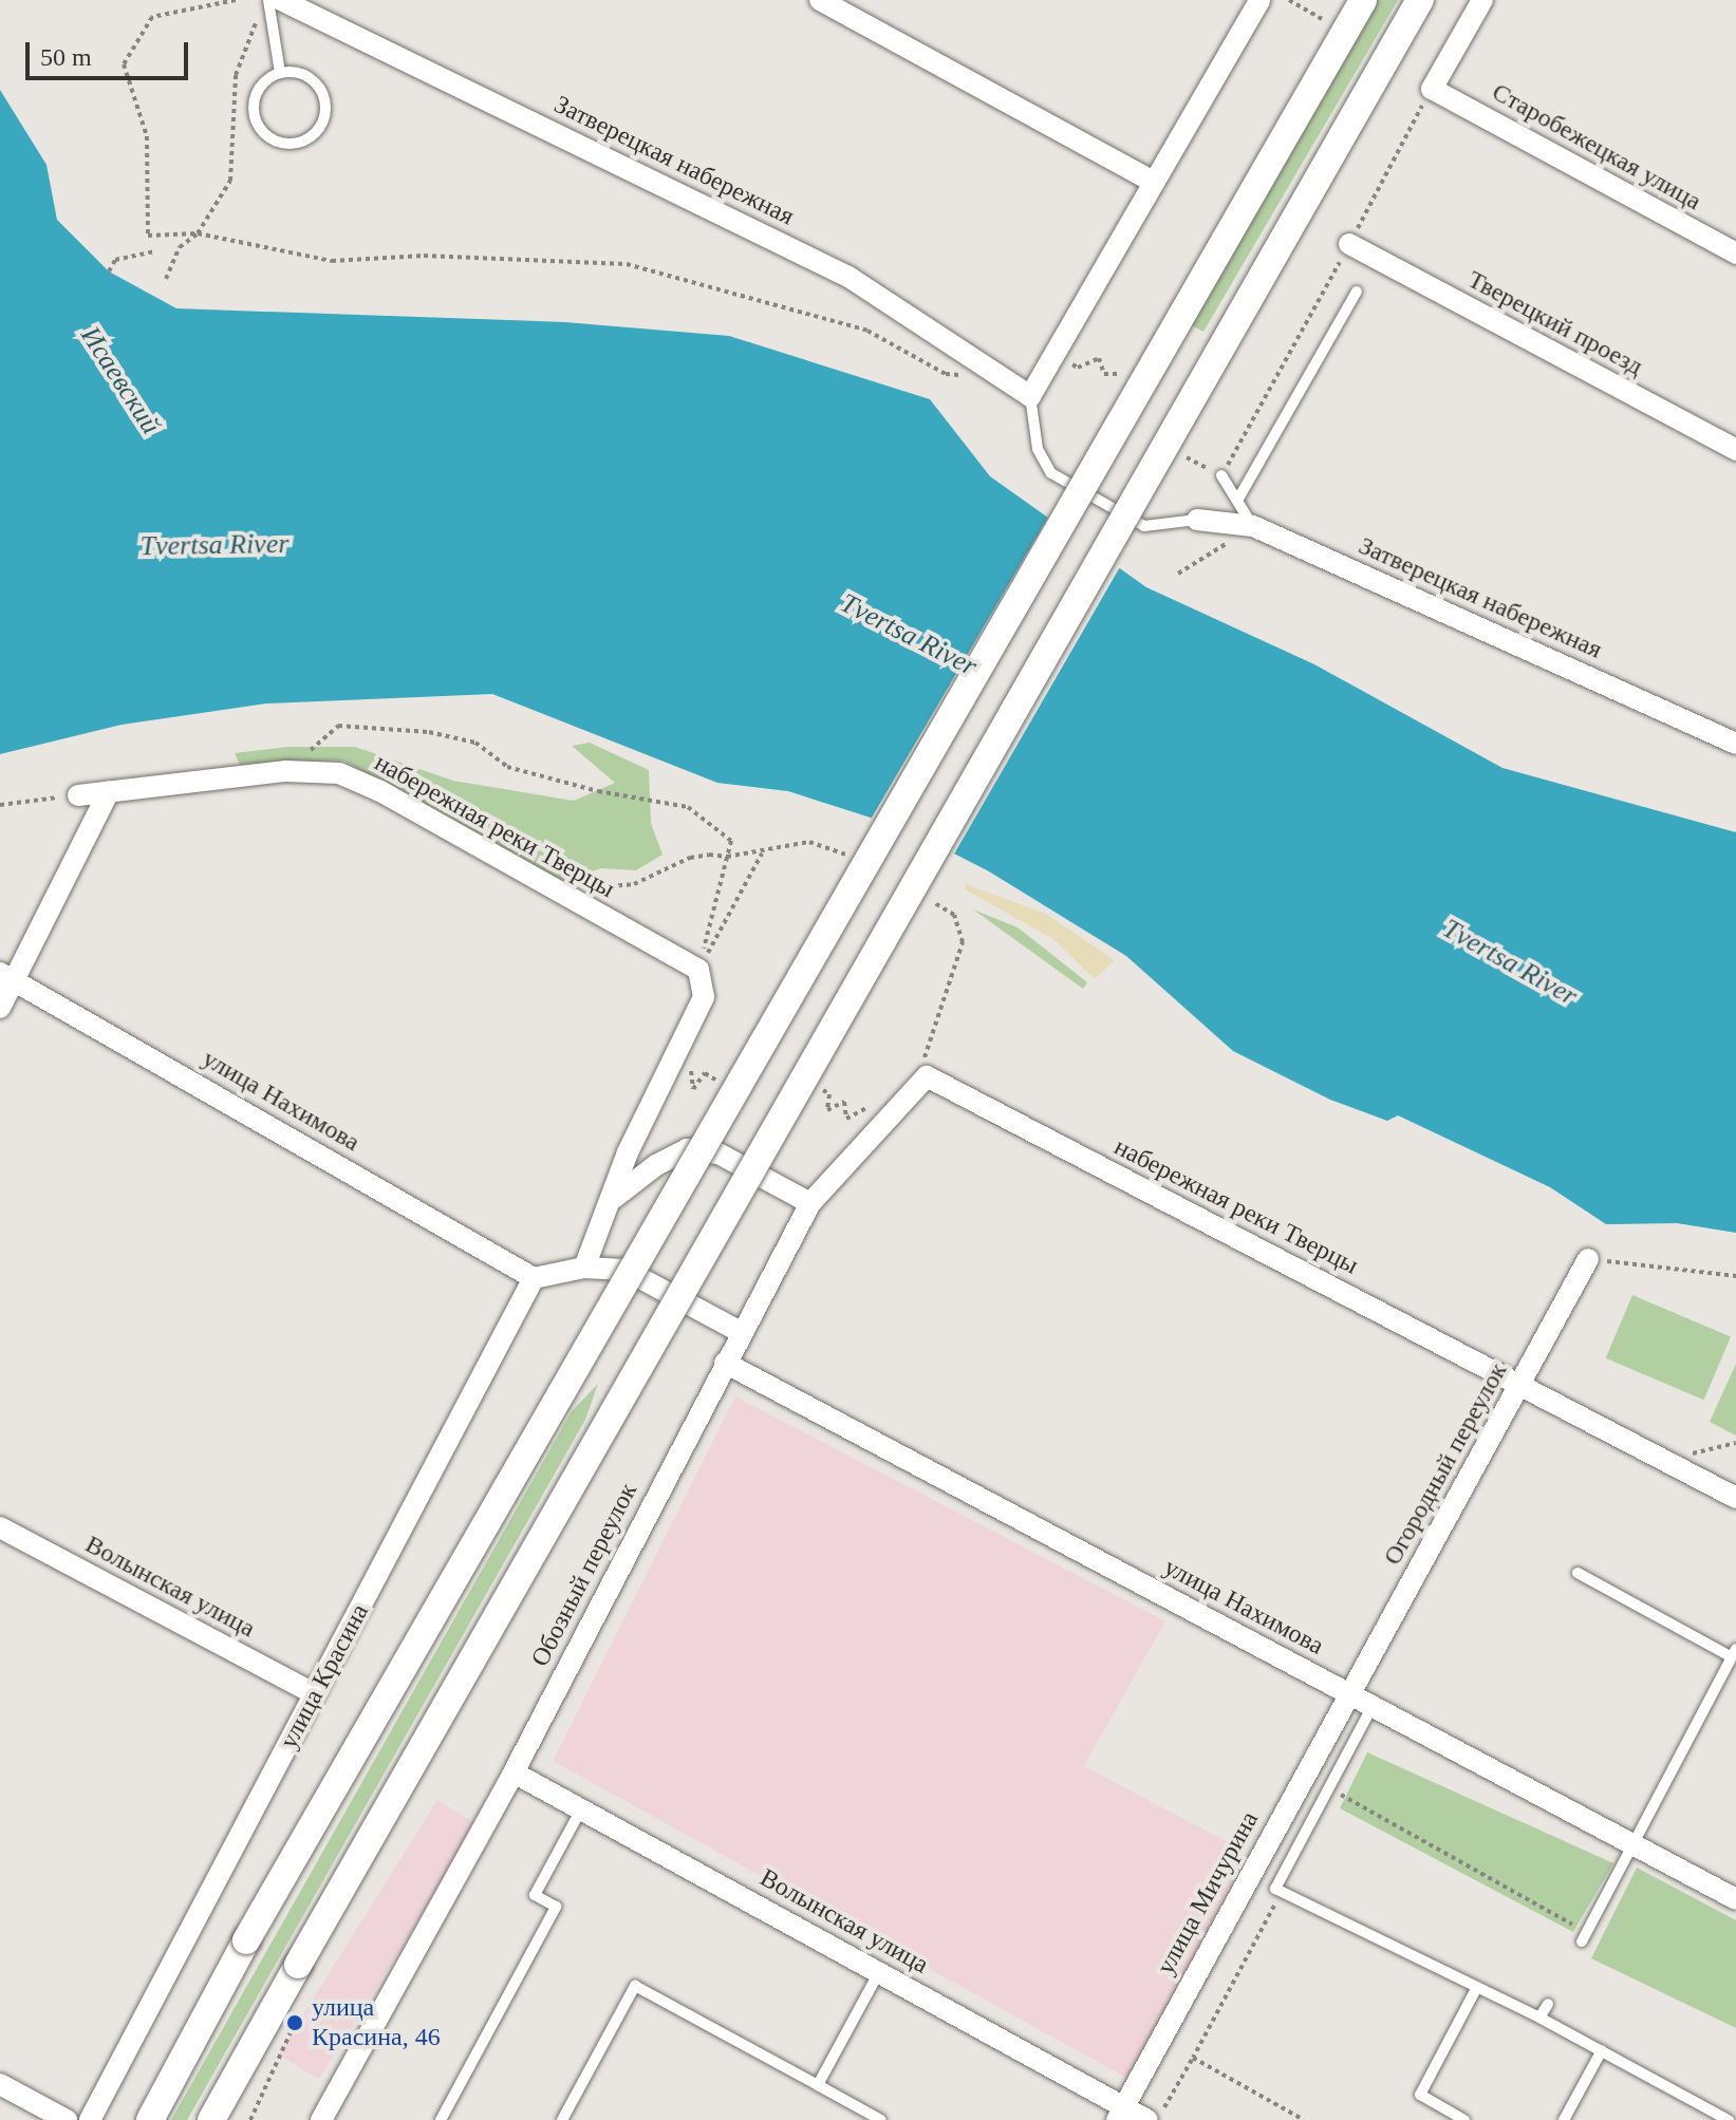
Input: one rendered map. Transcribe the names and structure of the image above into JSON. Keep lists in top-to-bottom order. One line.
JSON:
{"streets":{"street":["Старобежецкая улица","Затверецкая набережная","Тверецкий проезд","набережная реки Тверцы","улица Нахимова","Огородный переулок","Обозный переулок","Волынская улица","улица Красина","улица Мичурина"]},"crossings":[["набережная реки Тверцы","Огородный переулок"],["набережная реки Тверцы","Обозный переулок"],["улица Нахимова","Огородный переулок"],["улица Нахимова","Обозный переулок"],["улица Нахимова","улица Красина"],["улица Нахимова","улица Мичурина"],["Огородный переулок","улица Мичурина"],["Обозный переулок","Волынская улица"],["Волынская улица","улица Красина"],["Волынская улица","улица Мичурина"]],"water":["Исаевский","Tvertsa River"],"places":["улица Красина, 46"],"scale_bar":"50 m"}
